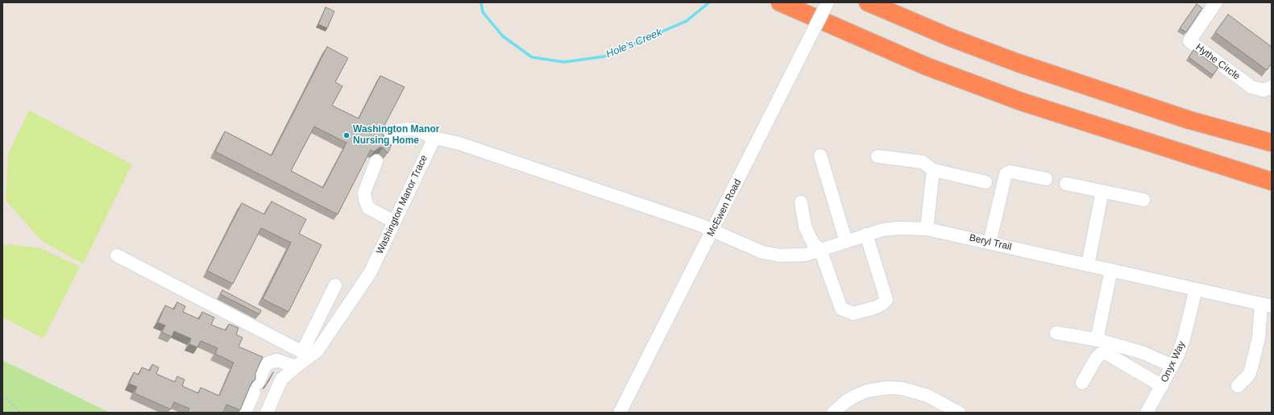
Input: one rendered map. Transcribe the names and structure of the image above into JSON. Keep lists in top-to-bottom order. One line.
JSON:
{"streets":{"street":["Hythe Circle","Washington Manor Trace","McEwen Road","Beryl Trail","Onyx Way"]},"crossings":[["McEwen Road","Beryl Trail"],["Beryl Trail","Onyx Way"]],"water":["Hole's Creek"],"places":["Washington Manor Nursing Home"]}
